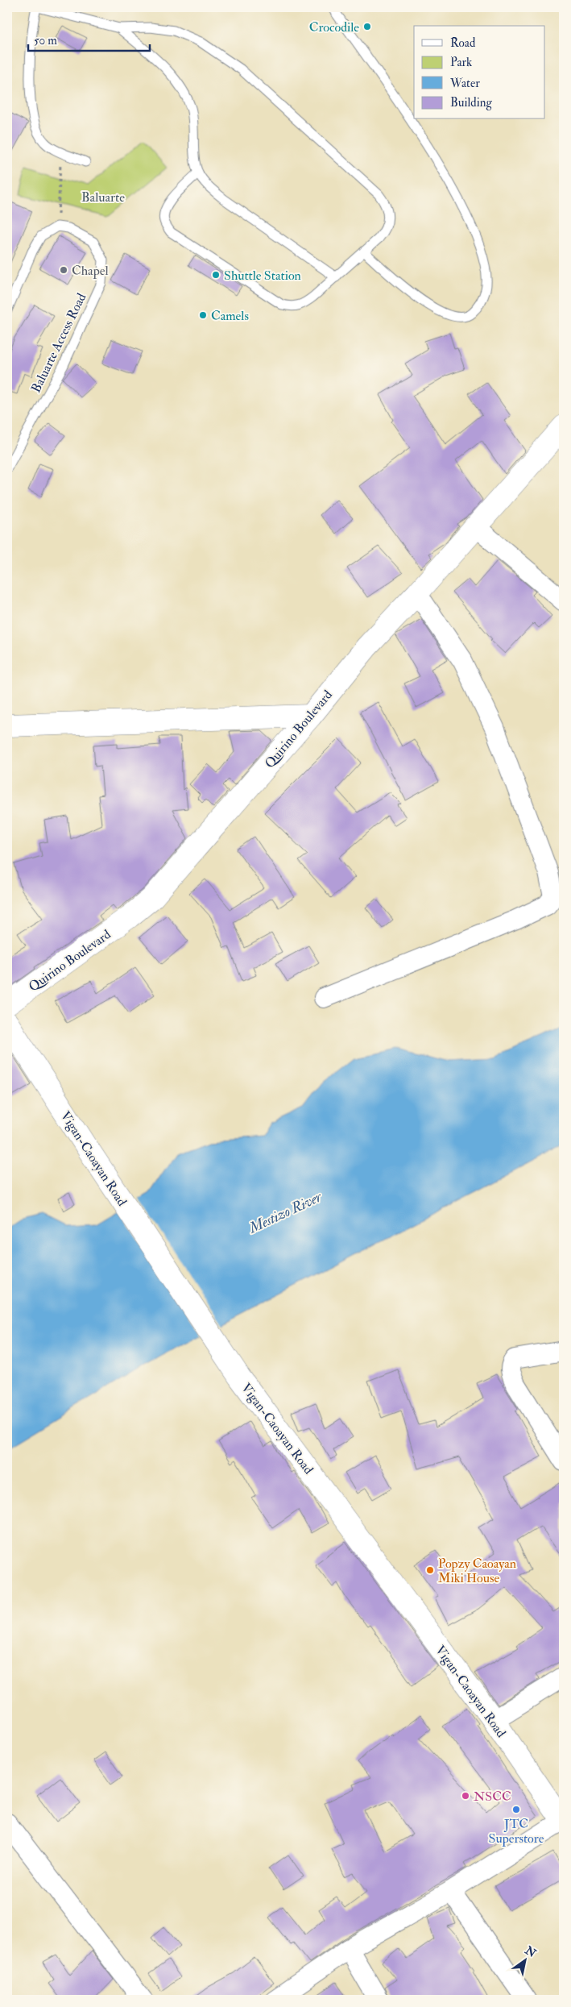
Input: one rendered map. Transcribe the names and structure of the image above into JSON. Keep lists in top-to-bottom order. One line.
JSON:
{"streets":{"main road":["Quirino Boulevard","Vigan-Caoayan Road"],"lane":["Baluarte Access Road"]},"water":["Mestizo River"],"parks":["Baluarte"],"places":["Crocodile","Chapel","Shuttle Station","Camels","Popzy Caoayan Miki House","NSCC","JTC Superstore"],"legend":["Road","Park","Water","Building"],"scale_bar":"50 m","north":"top right"}
